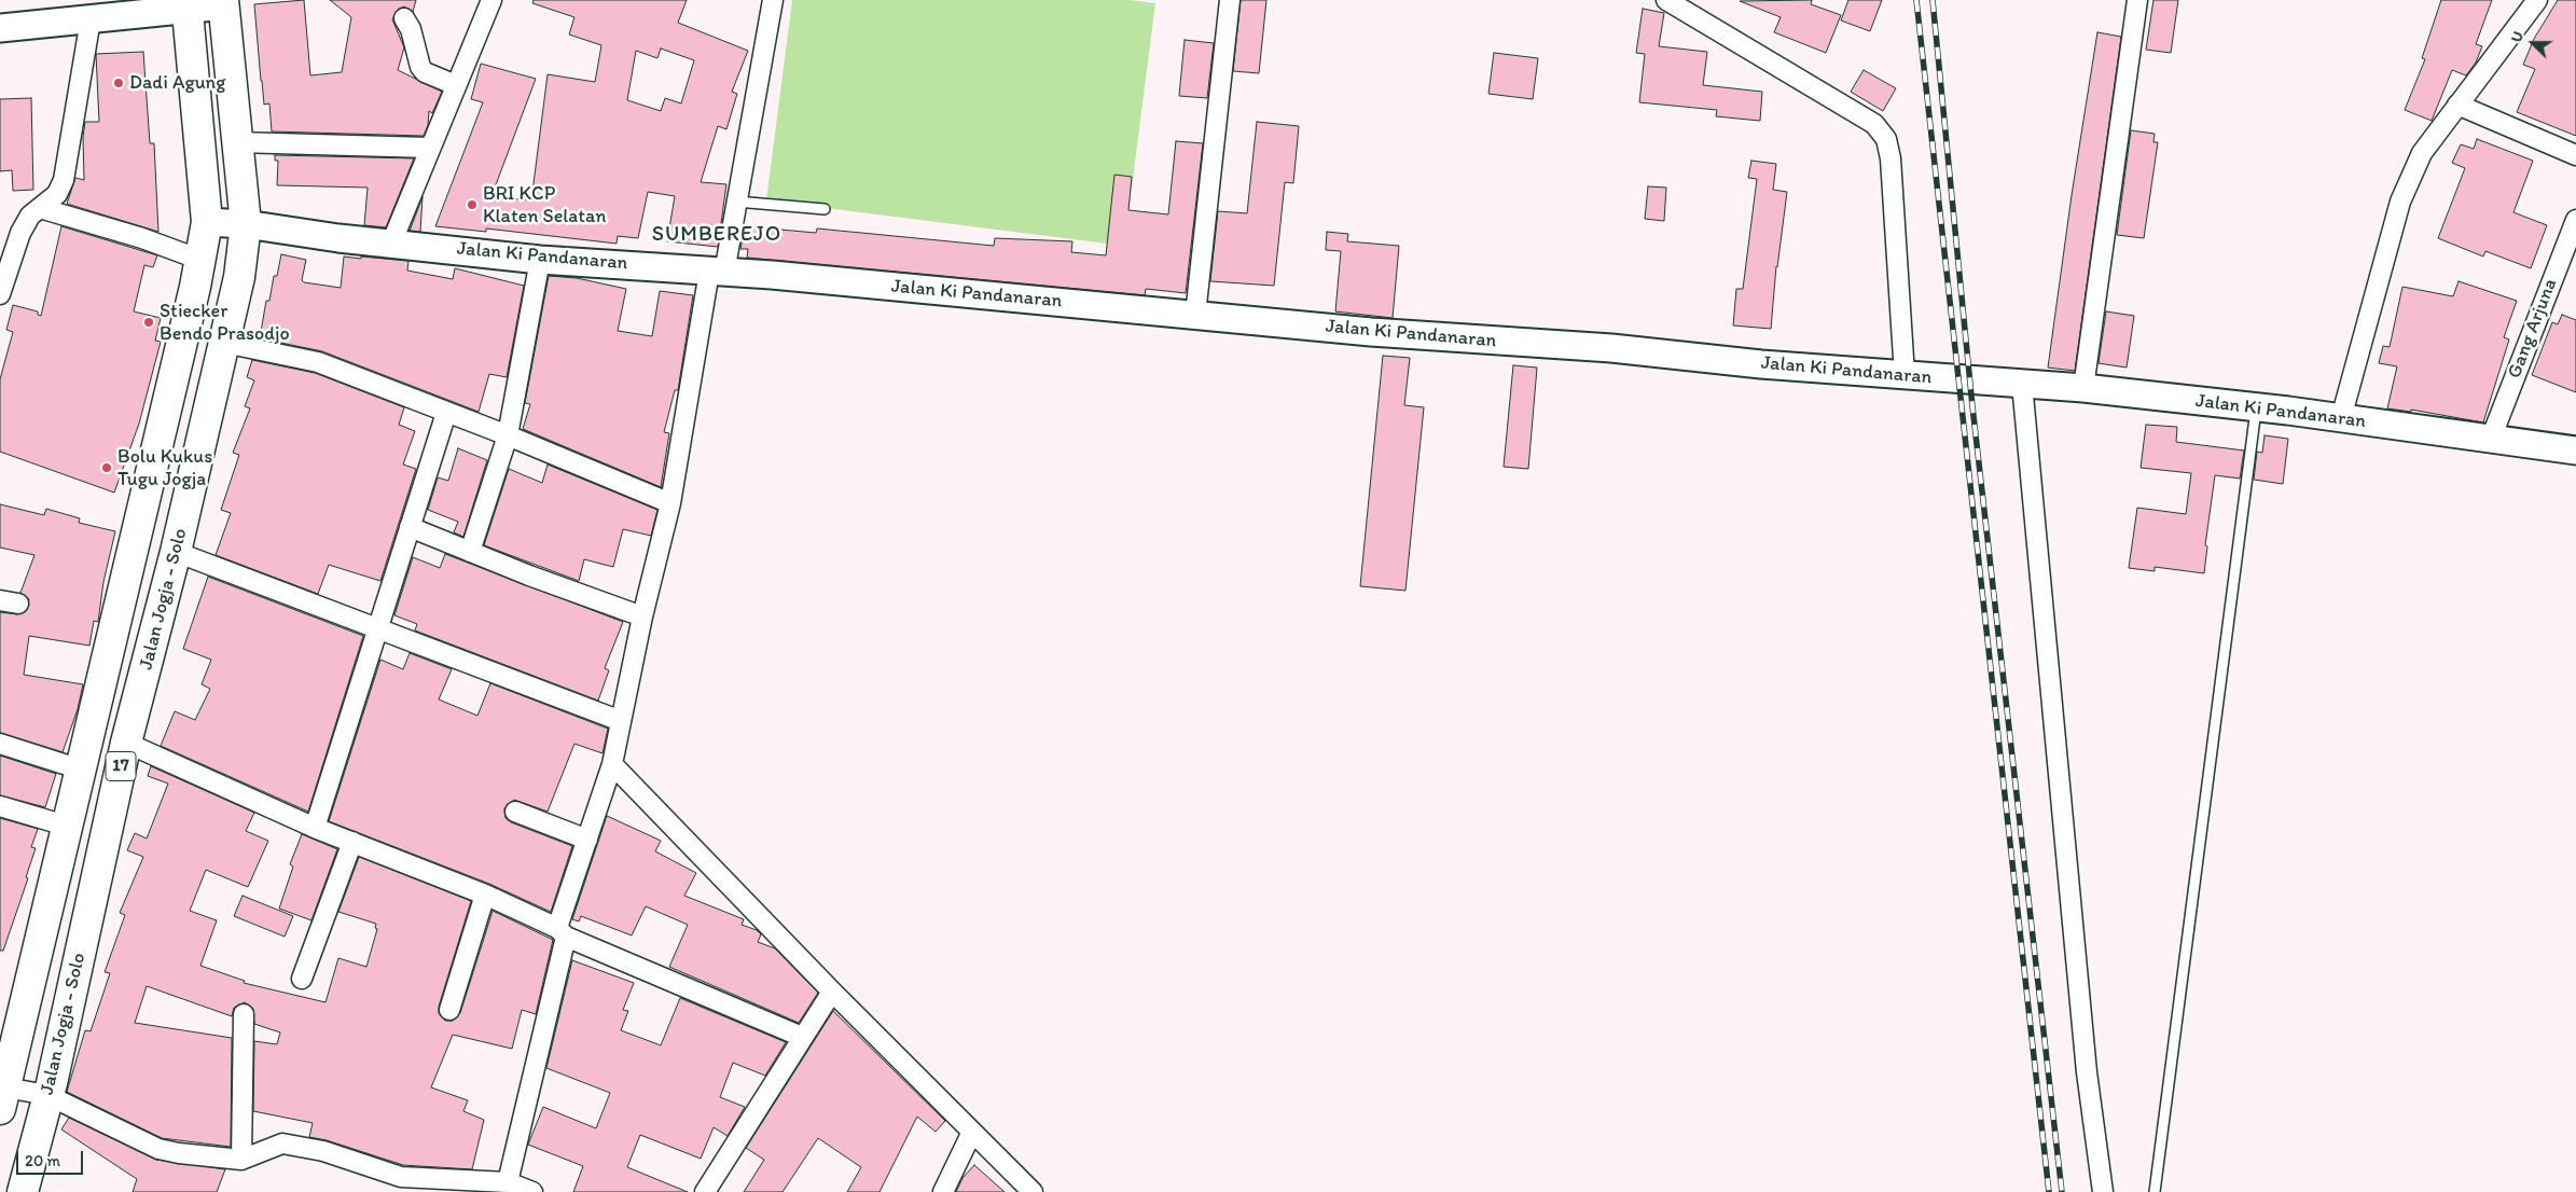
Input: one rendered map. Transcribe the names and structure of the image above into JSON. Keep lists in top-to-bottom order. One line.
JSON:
{"streets":{"highway":["Jalan Jogja - Solo","17"],"main road":["Jalan Ki Pandanaran"],"street":["Gang Arjuna"]},"crossings":[["Jalan Ki Pandanaran","Gang Arjuna"],["Jalan Ki Pandanaran","Jalan Jogja - Solo"],["Jalan Ki Pandanaran","17"]],"districts":["SUMBEREJO"],"places":["Dadi Agung","BRI KCP Klaten Selatan","Stiecker Bendo Prasodjo","Bolu Kukus Tugu Jogja"],"scale_bar":"20 m","north":"left"}
